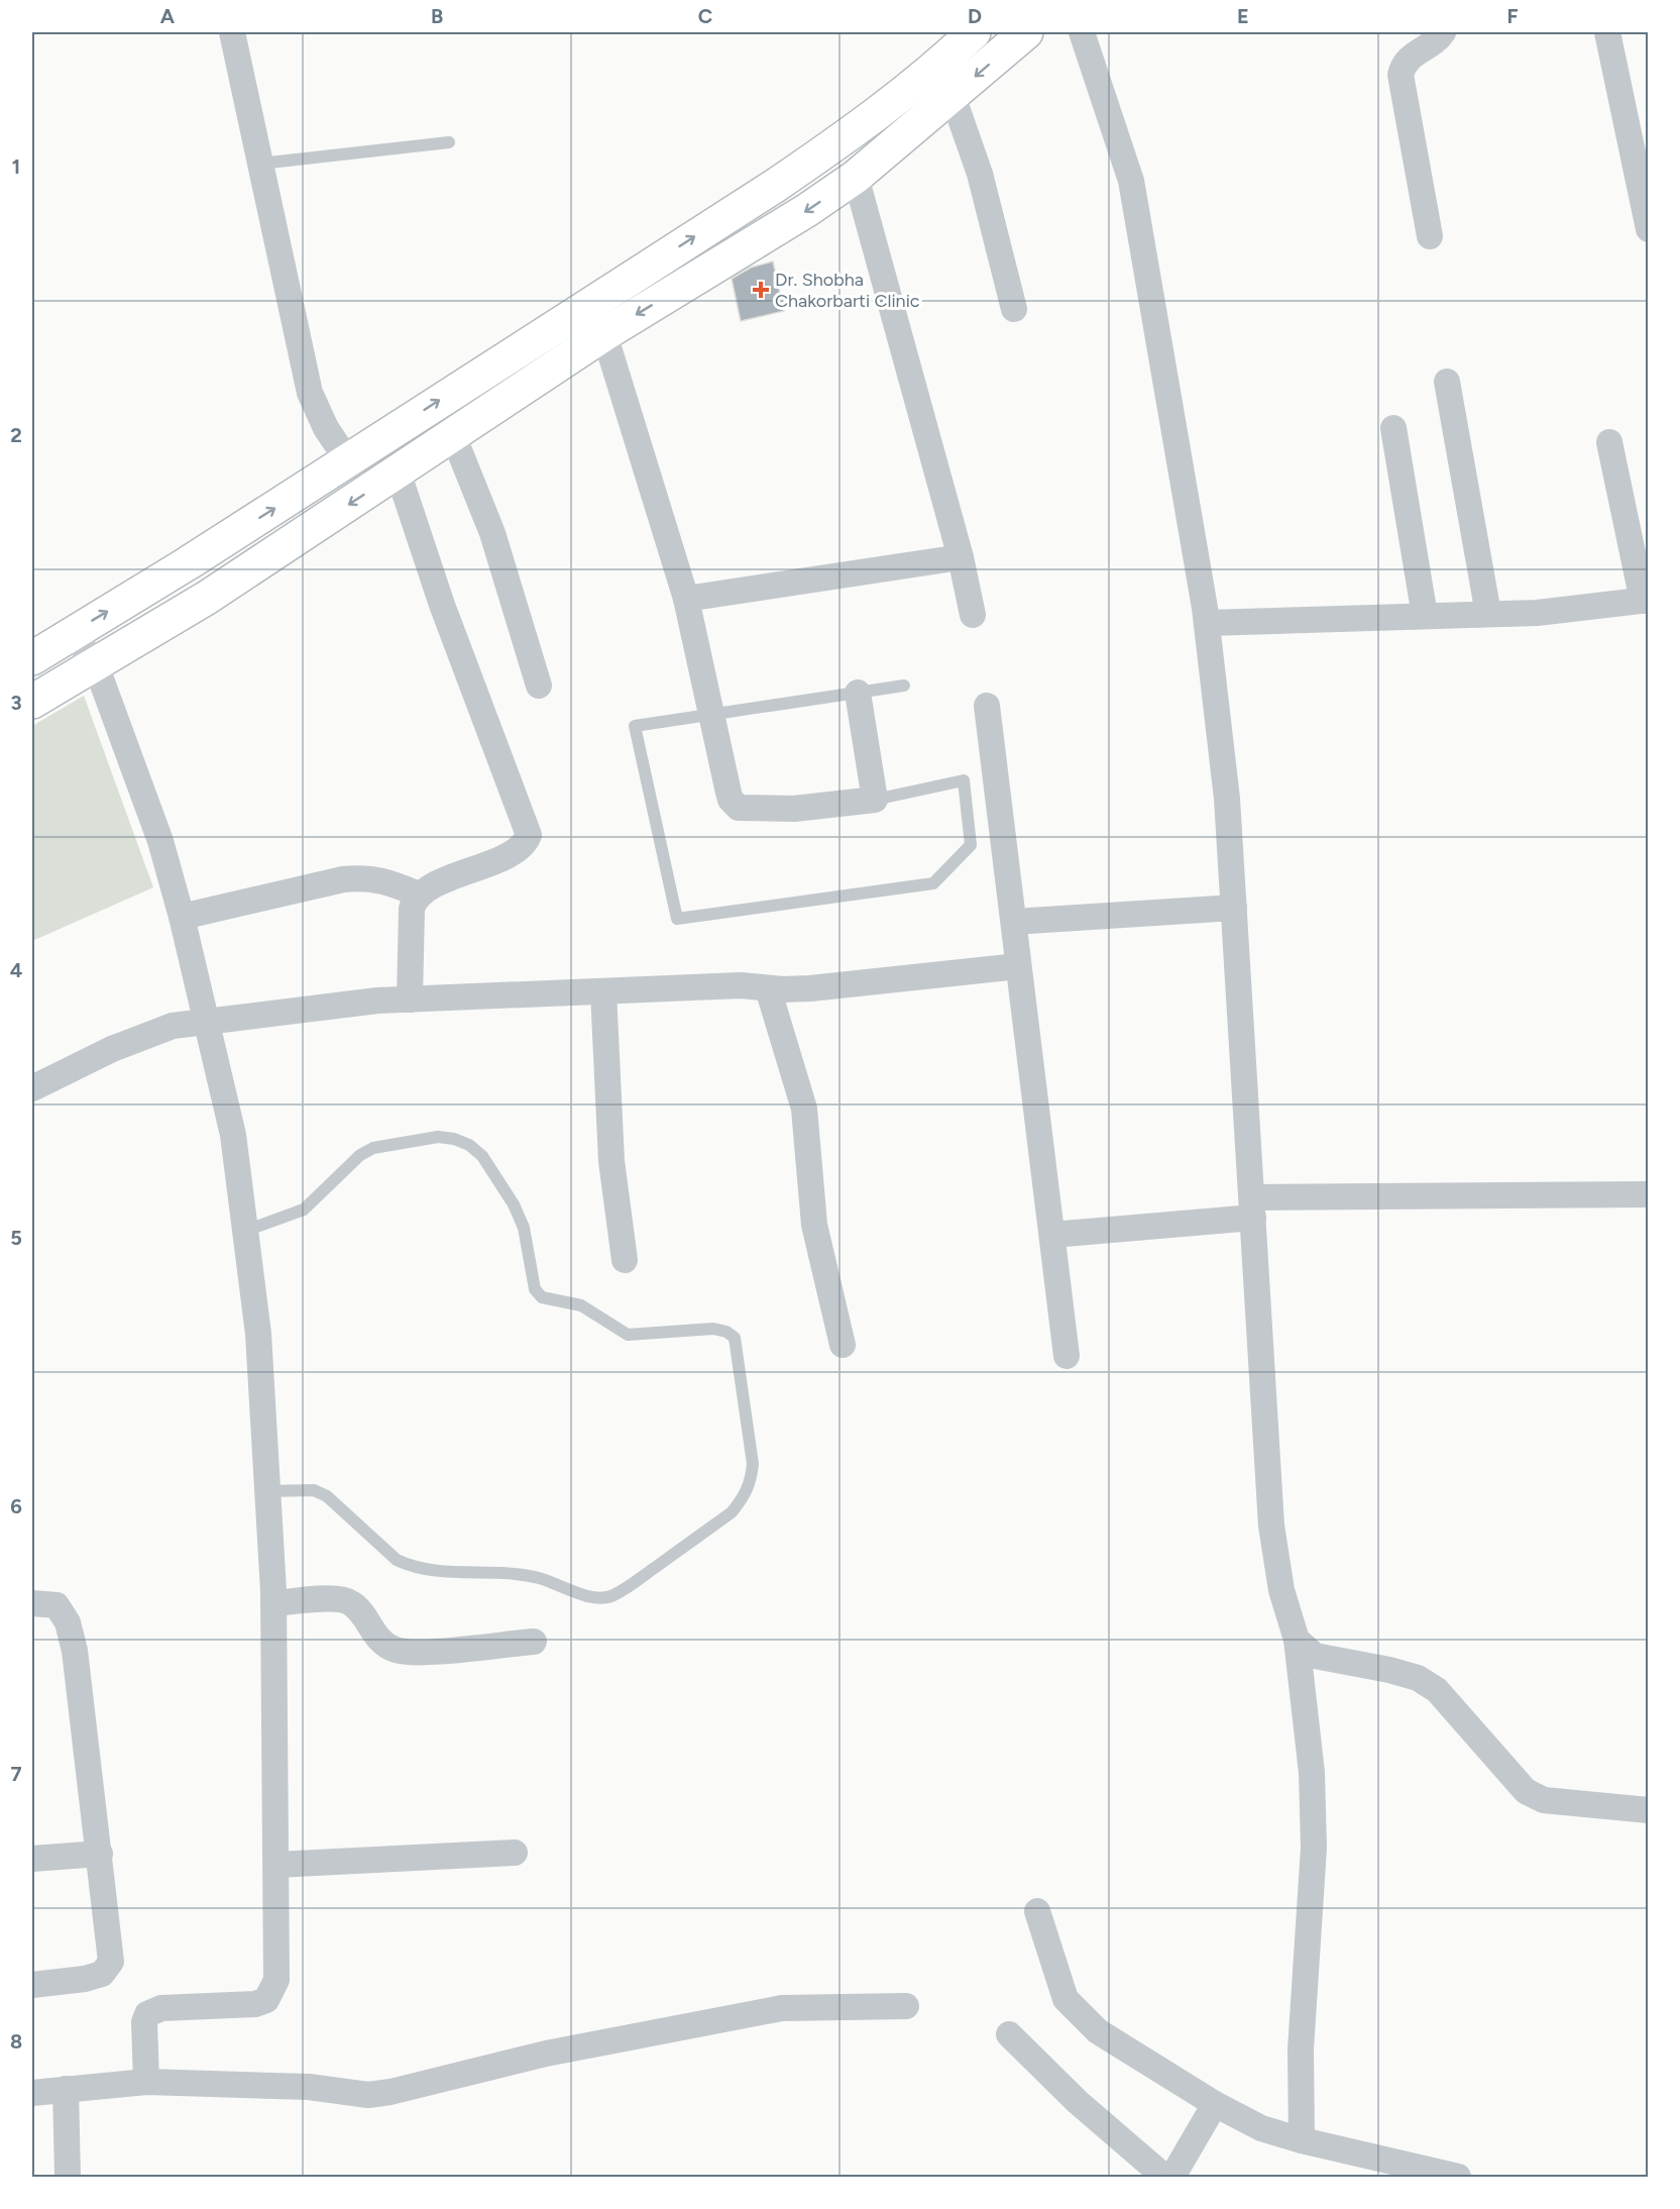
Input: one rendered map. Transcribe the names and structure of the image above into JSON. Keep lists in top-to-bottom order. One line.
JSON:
{"places":{"health":["Dr. Shobha Chakorbarti Clinic"]},"grid":{"columns":["A","B","C","D","E","F"],"rows":["1","2","3","4","5","6","7","8"]}}
